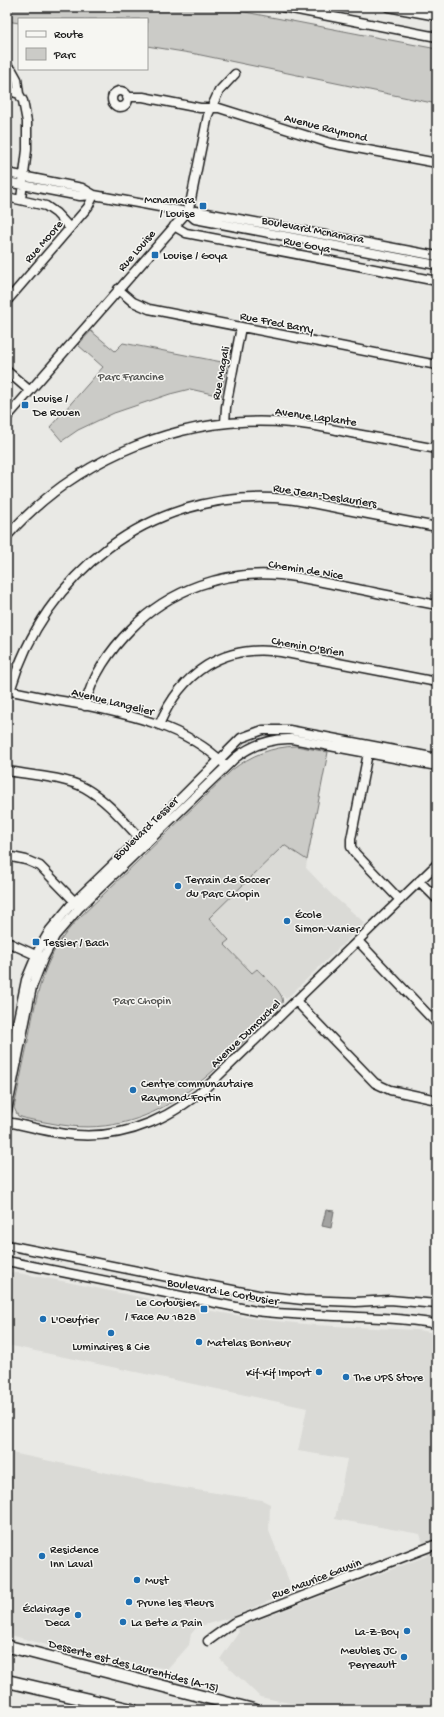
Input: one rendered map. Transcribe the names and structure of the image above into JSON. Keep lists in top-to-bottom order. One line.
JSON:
{"streets":{"main road":["Desserte est des Laurentides (A-15)"],"street":["Avenue Raymond","Boulevard Mcnamara","Rue Moore","Rue Goya","Rue Louise","Rue Fred Barry","Rue Magali","Avenue Laplante","Rue Jean-Deslauriers","Chemin de Nice","Chemin O'Brien","Avenue Langelier","Boulevard Tessier","Avenue Dumouchel","Boulevard Le Corbusier","Rue Maurice Gauvin"]},"crossings":[["Avenue Raymond","Rue Louise"],["Boulevard Mcnamara","Rue Moore"],["Boulevard Mcnamara","Rue Louise"],["Rue Goya","Rue Louise"],["Rue Louise","Rue Fred Barry"],["Rue Fred Barry","Rue Magali"],["Rue Magali","Avenue Laplante"],["Rue Jean-Deslauriers","Avenue Langelier"],["Chemin de Nice","Avenue Langelier"],["Chemin O'Brien","Avenue Langelier"],["Avenue Langelier","Boulevard Tessier"]],"parks":["Parc Francine","Parc Chopin"],"places":{"transit":["Mcnamara / Louise","Louise / Goya","Louise / De Rouen","Tessier / Bach","Le Corbusier / Face Au 1828"],"other":["Terrain de Soccer du Parc Chopin","École Simon-Vanier","Centre communautaire Raymond-Fortin","L'Oeufrier","Luminaires & Cie","Matelas Bonheur","Kif-Kif Import","The UPS Store","Residence Inn Laval","Must","Prune les Fleurs","Éclairage Deca","La Bete a Pain","La-Z-Boy","Meubles JC Perreault"]},"legend":["Route","Parc"]}
